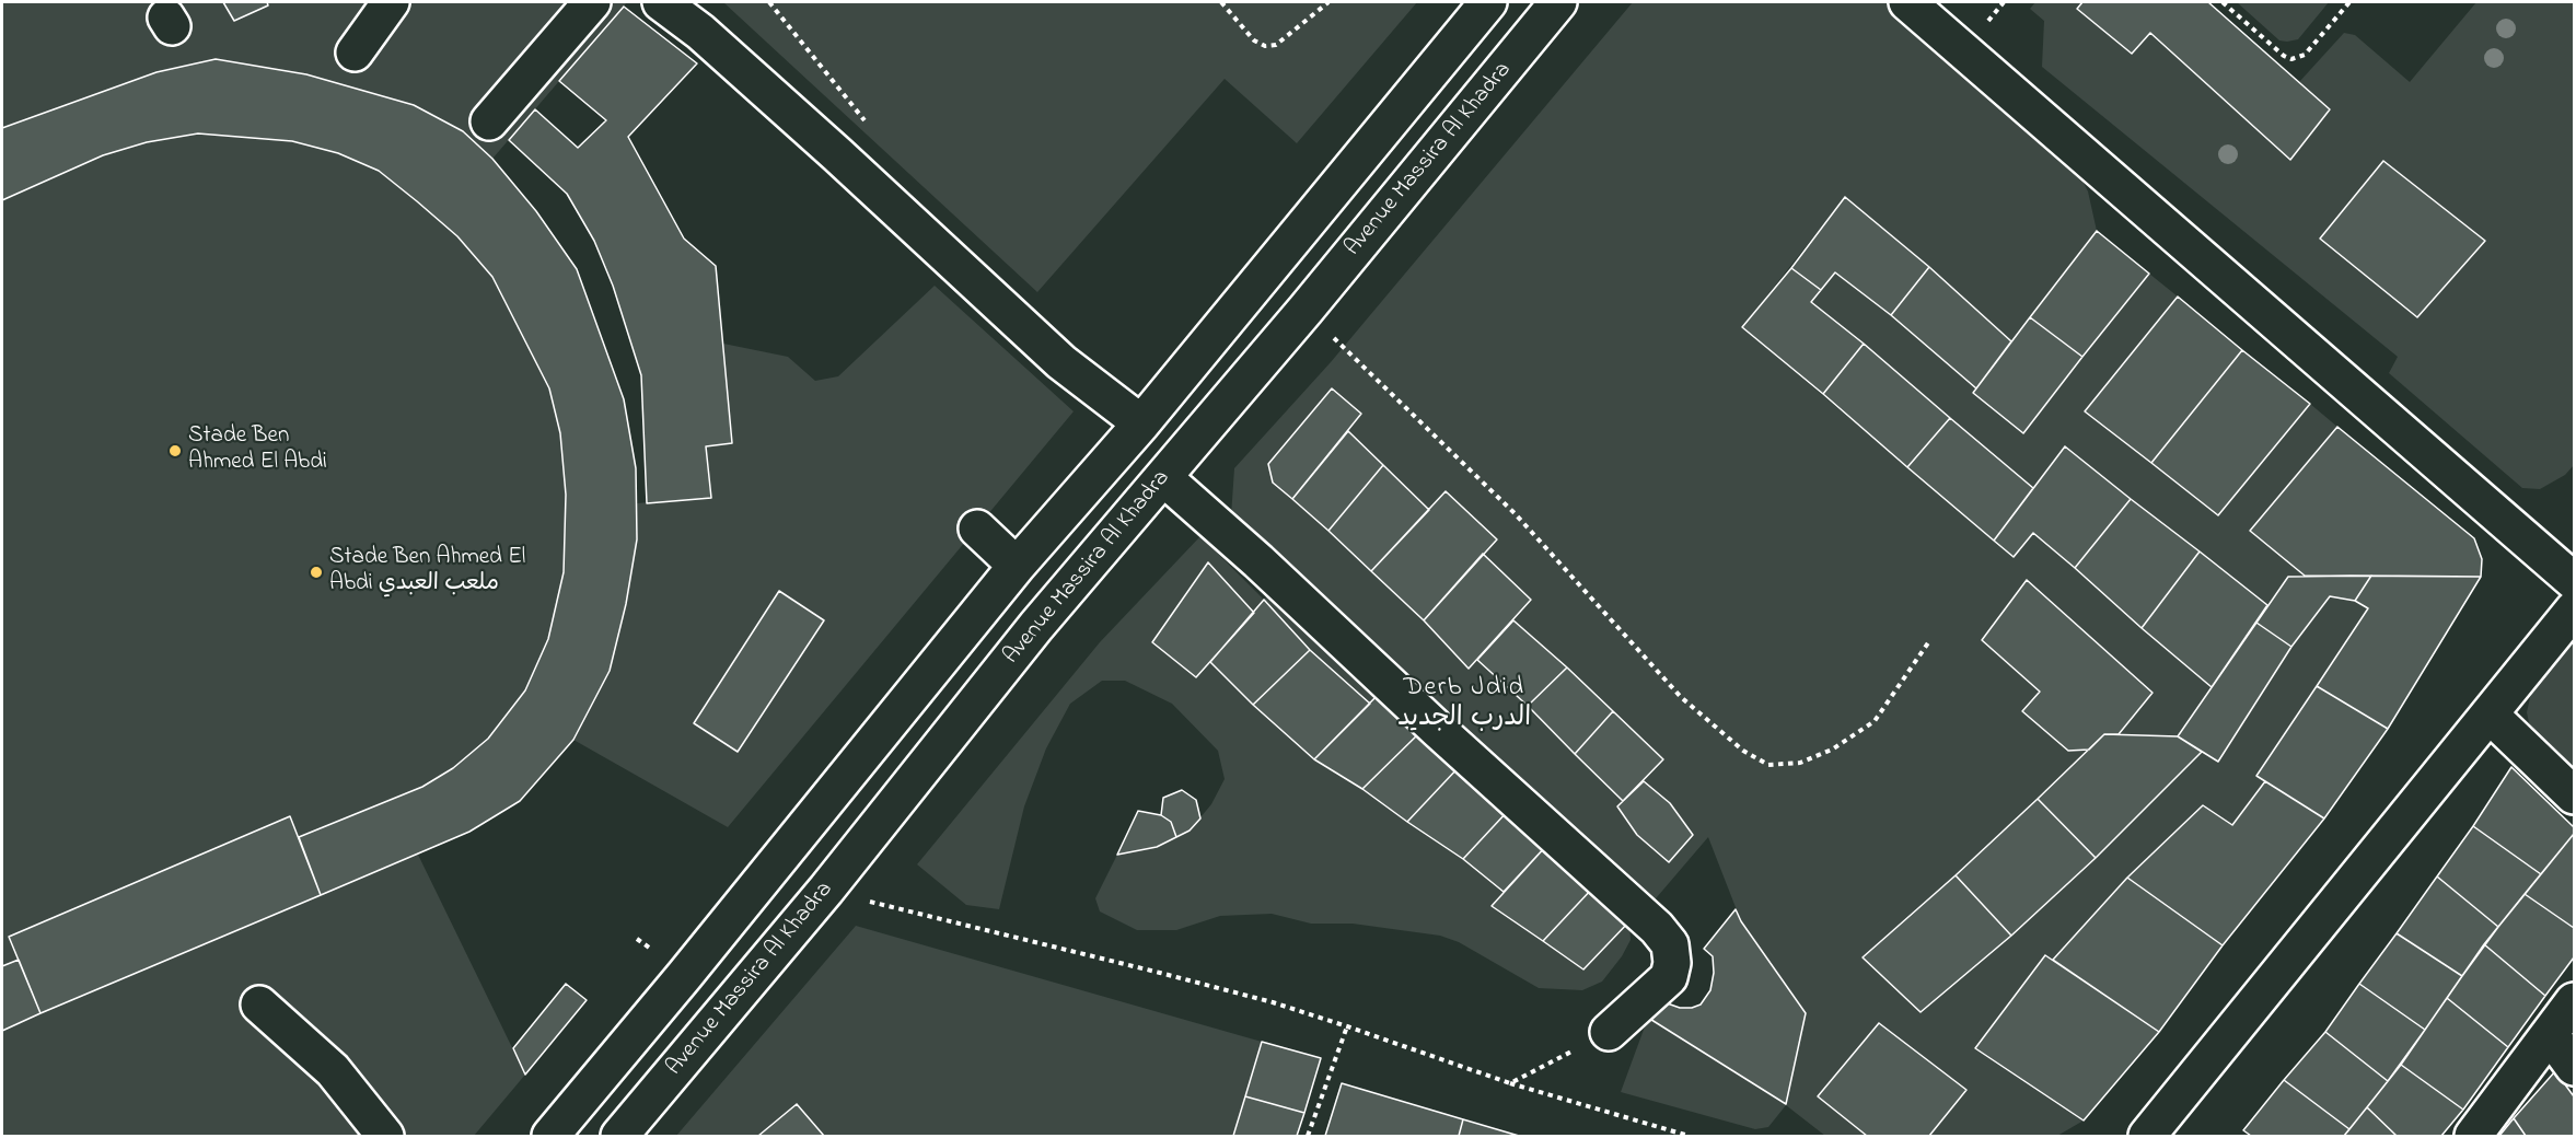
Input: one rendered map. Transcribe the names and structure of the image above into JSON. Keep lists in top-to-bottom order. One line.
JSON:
{"streets":{"street":["Avenue Massira Al Khadra"]},"districts":["Derb Jdid الدرب الجديد"],"places":["Stade Ben Ahmed El Abdi","Stade Ben Ahmed El Abdi ملعب العبدي"]}
